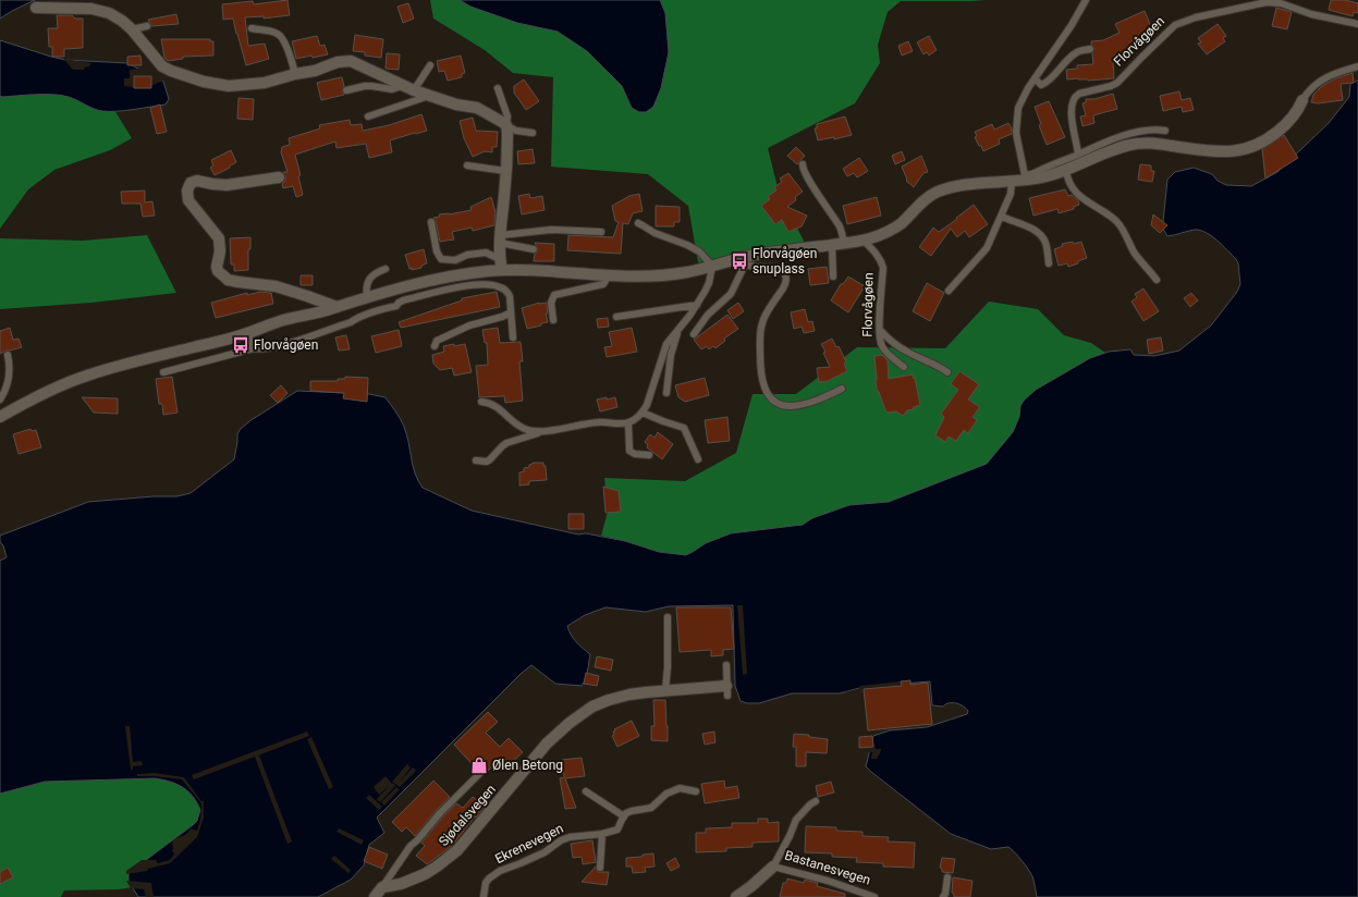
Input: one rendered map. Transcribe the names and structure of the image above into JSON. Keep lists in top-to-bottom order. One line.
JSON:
{"streets":{"street":["Sjødalsvegen","Bastanesvegen"],"lane":["Florvågøen","Ekrenevegen"]},"places":{"bus stop":["Florvågøen snuplass","Florvågøen"],"shop":["Ølen Betong"]}}
